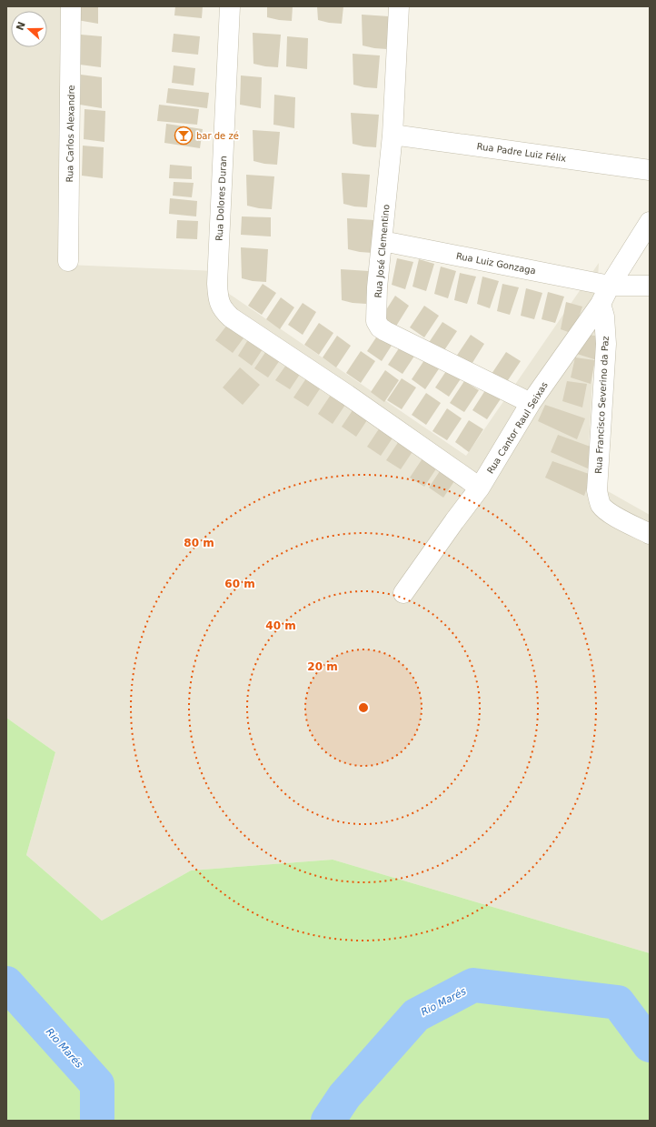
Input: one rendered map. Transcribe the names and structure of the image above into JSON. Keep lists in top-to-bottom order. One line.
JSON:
{"streets":{"street":["Rua Carlos Alexandre","Rua Padre Luiz Félix","Rua Dolores Duran","Rua José Clementino","Rua Luiz Gonzaga","Rua Francisco Severino da Paz","Rua Cantor Raul Seixas"]},"crossings":[["Rua Padre Luiz Félix","Rua José Clementino"],["Rua Dolores Duran","Rua Cantor Raul Seixas"],["Rua José Clementino","Rua Luiz Gonzaga"],["Rua José Clementino","Rua Cantor Raul Seixas"],["Rua Luiz Gonzaga","Rua Cantor Raul Seixas"],["Rua Francisco Severino da Paz","Rua Cantor Raul Seixas"]],"water":["Rio Marés"],"places":{"bar":["bar de zé"]},"north":"left","rings":["80 m","60 m","40 m","20 m"]}
